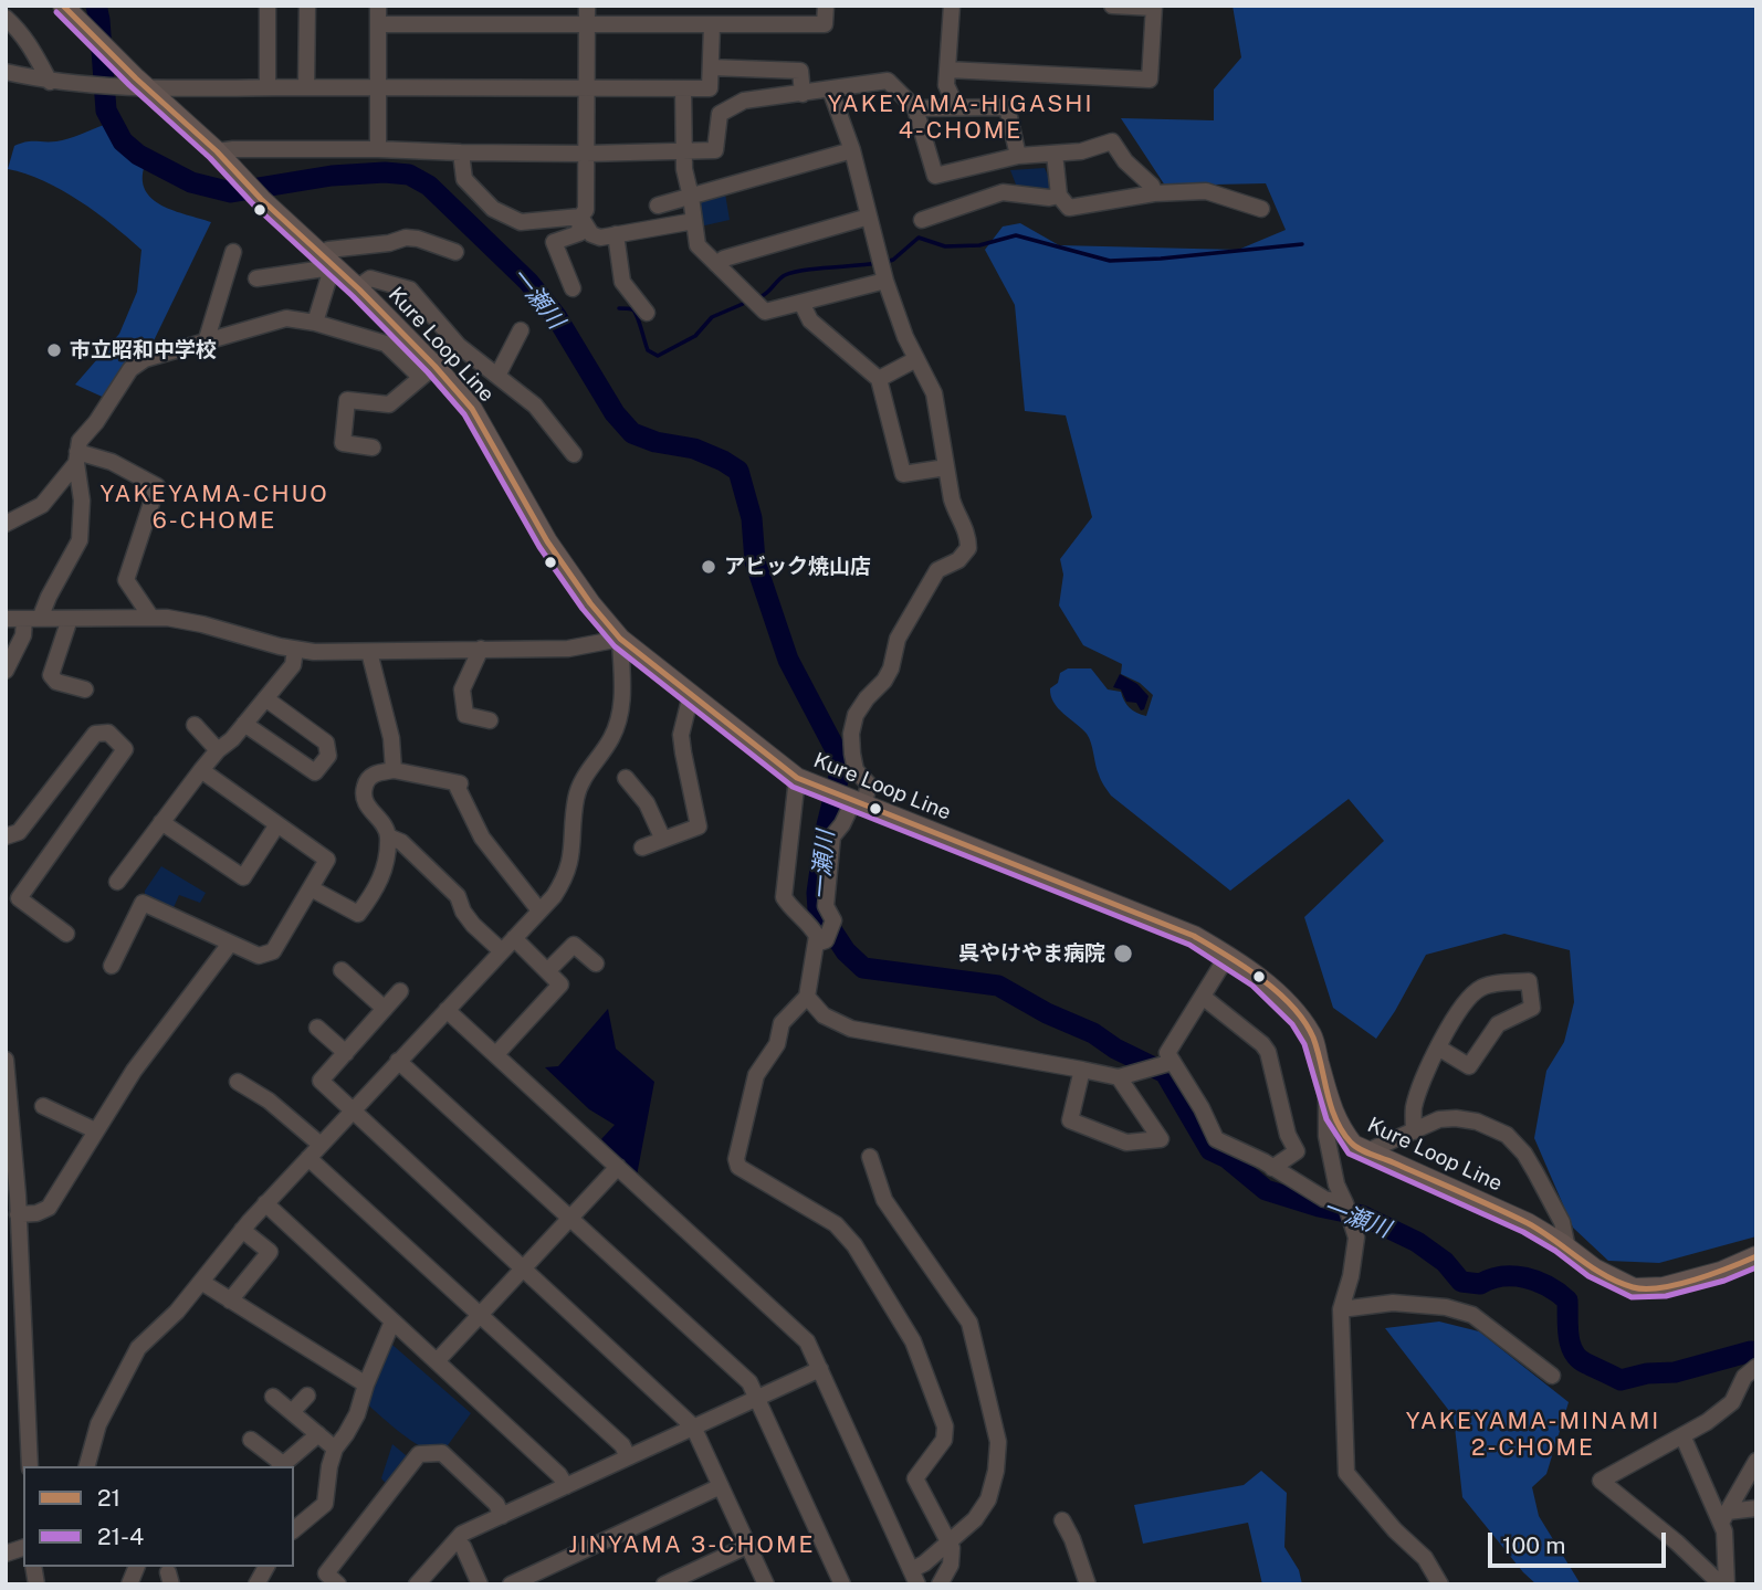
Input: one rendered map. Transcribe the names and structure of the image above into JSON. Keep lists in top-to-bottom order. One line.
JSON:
{"streets":{"main road":["Kure Loop Line"]},"districts":["YAKEYAMA-HIGASHI 4-CHOME","YAKEYAMA-CHUO 6-CHOME","YAKEYAMA-MINAMI 2-CHOME","JINYAMA 3-CHOME"],"water":["一瀬川"],"places":["市立昭和中学校","アビック焼山店","呉やけやま病院"],"lines":["transit line 21","transit line 21-4"],"legend":["21","21-4"],"scale_bar":"100 m"}
